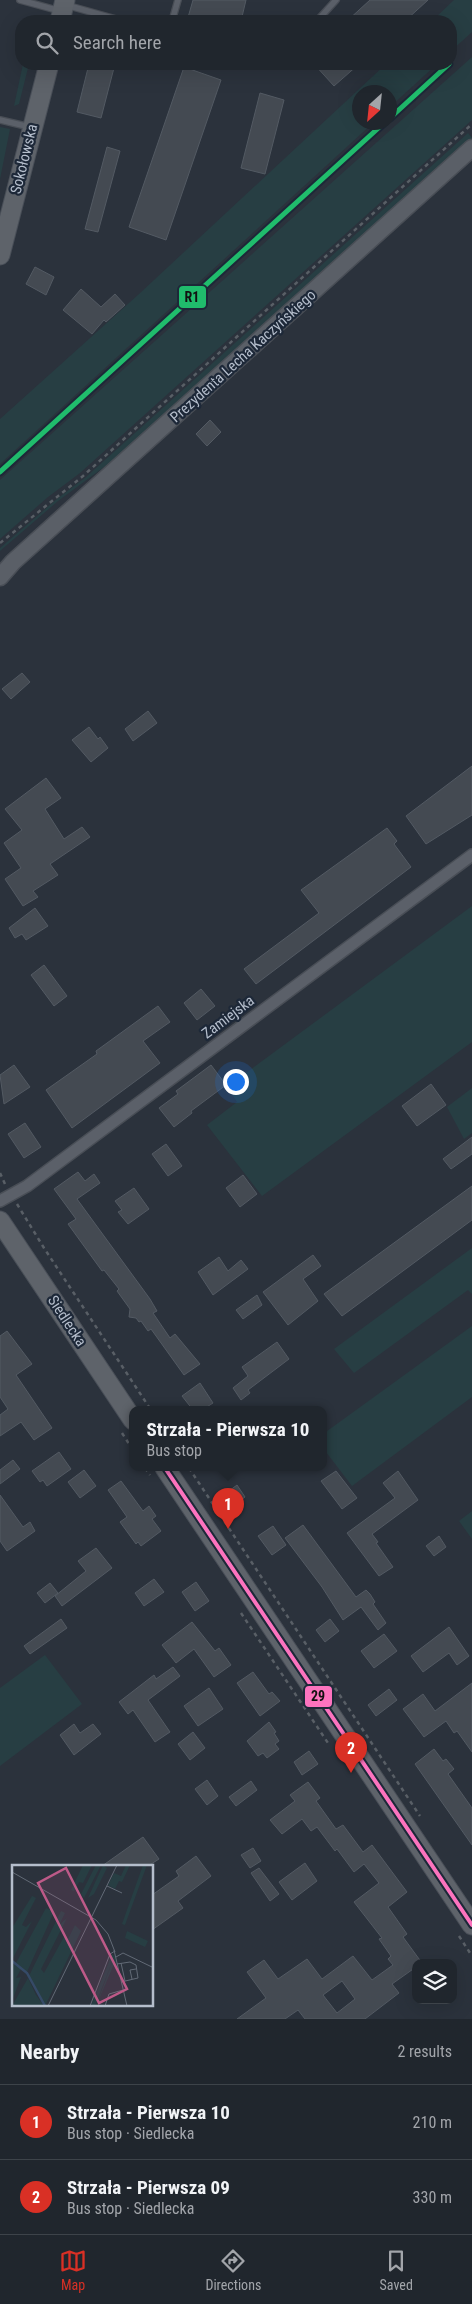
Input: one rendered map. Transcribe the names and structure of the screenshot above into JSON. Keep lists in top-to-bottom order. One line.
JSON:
{"streets":{"main road":["Sokołowska","Prezydenta Lecha Kaczyńskiego","Siedlecka"],"street":["Zamiejska"]},"lines":["transit line R1","transit line 29"],"north":"bottom left","page":{"search":"Search here","popup":["Strzała - Pierwsza 10","Bus stop"],"pins":["1","2"],"heading":["Nearby","2 results"],"list":[{"mark":"1","name":"Strzała - Pierwsza 10","note":"Bus stop · Siedlecka","value":"210 m"},{"mark":"2","name":"Strzała - Pierwsza 09","note":"Bus stop · Siedlecka","value":"330 m"}],"nav":["Map","Directions","Saved"]}}
